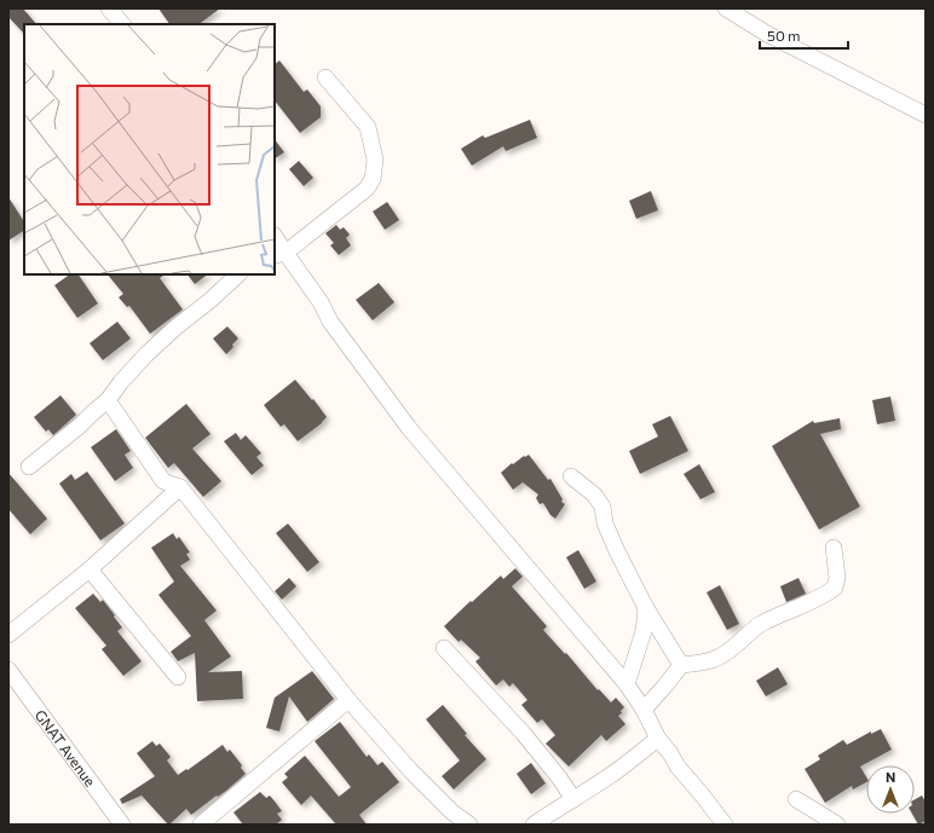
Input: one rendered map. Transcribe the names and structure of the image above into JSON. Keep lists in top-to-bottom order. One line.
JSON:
{"streets":{"street":["GNAT Avenue"]},"scale_bar":"50 m","north":"top"}
